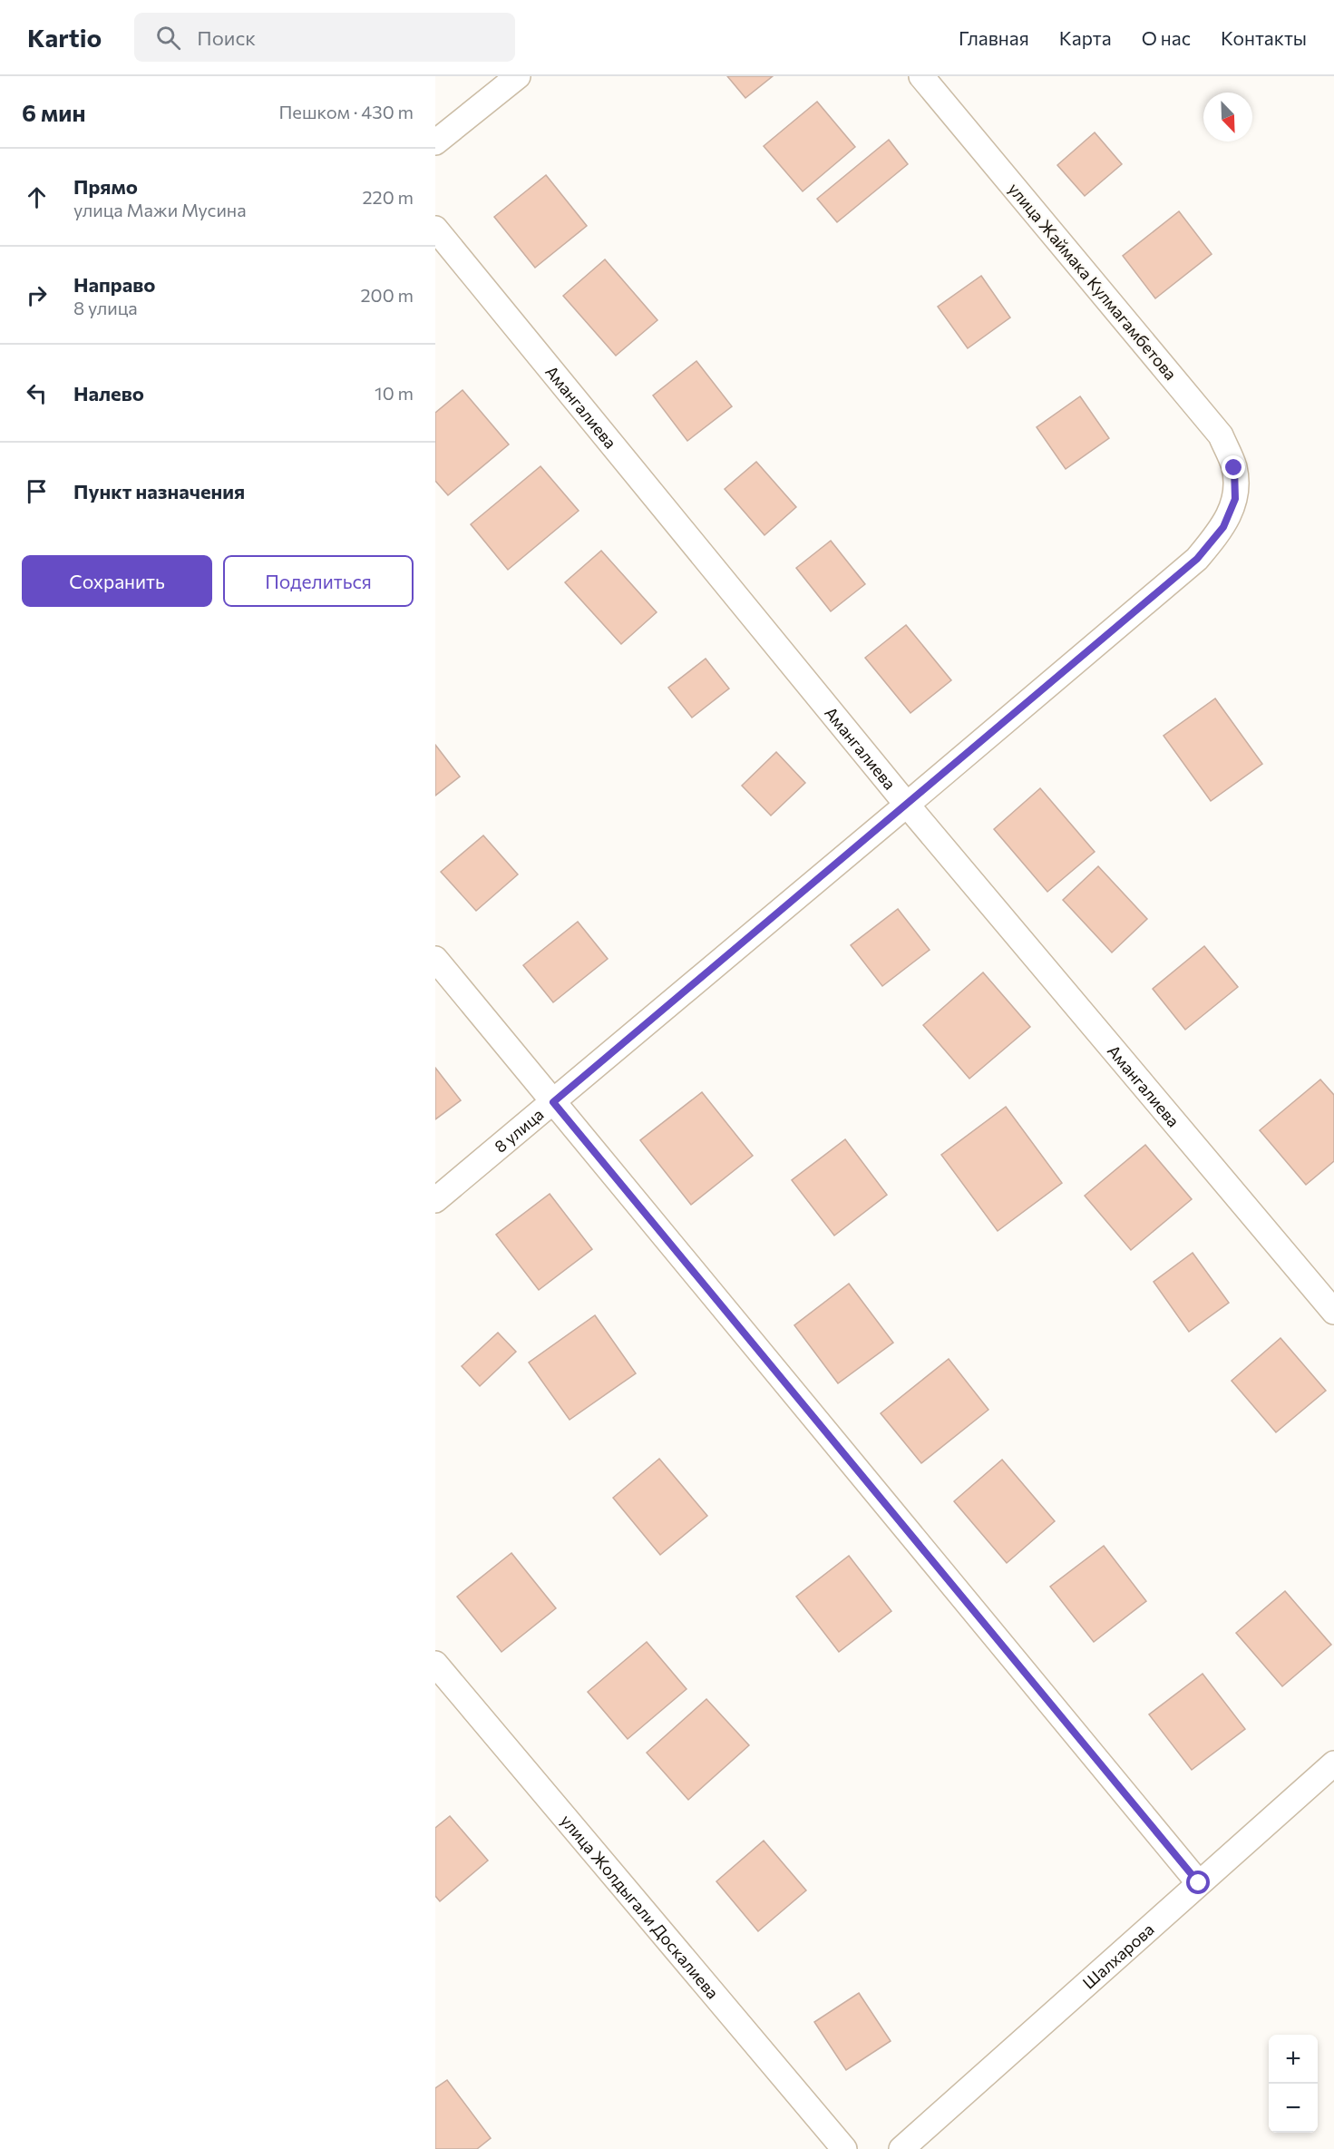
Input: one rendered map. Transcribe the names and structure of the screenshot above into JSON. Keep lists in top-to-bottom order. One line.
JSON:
{"streets":{"street":["улица Жаймака Кулмагамбетова","Амангалиева","8 улица","улица Жолдыгали Доскалиева","Шалхарова"]},"crossings":[["улица Жаймака Кулмагамбетова","8 улица"],["Амангалиева","8 улица"]],"north":"bottom right","page":{"header":"Kartio","search":"Поиск","nav":["Главная","Карта","О нас","Контакты"],"heading":["6 мин","Пешком · 430 m"],"list":[["Прямо","улица Мажи Мусина","220 m"],["Направо","8 улица","200 m"],["Налево","10 m"],"Пункт назначения"],"buttons":["Сохранить","Поделиться"],"map_buttons":["+","−"]}}
